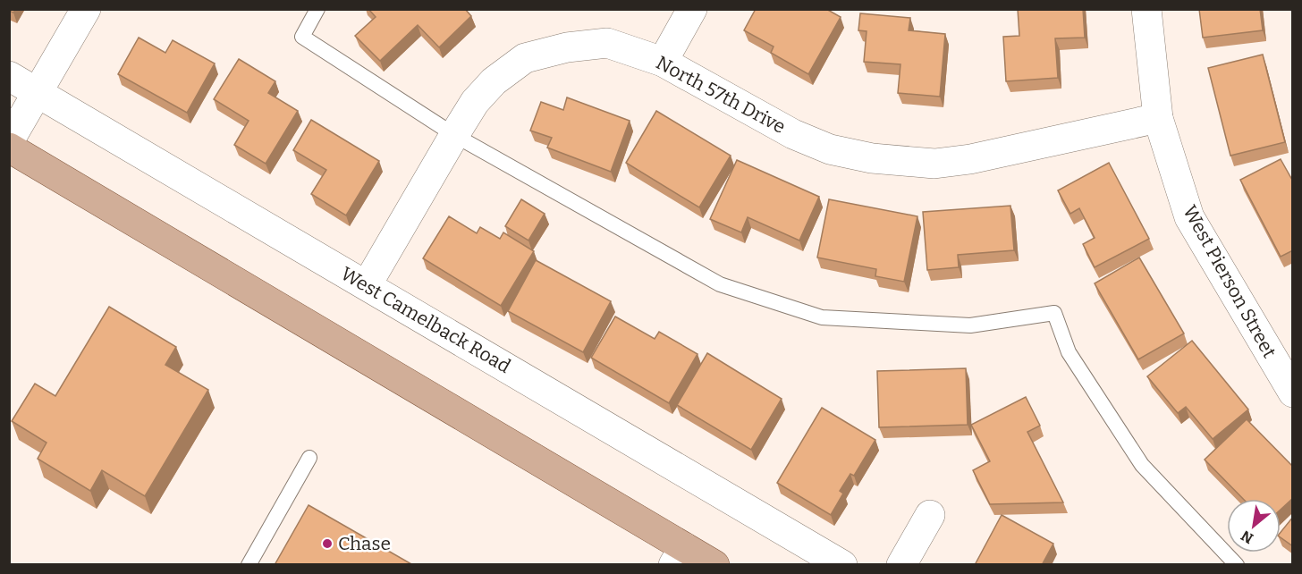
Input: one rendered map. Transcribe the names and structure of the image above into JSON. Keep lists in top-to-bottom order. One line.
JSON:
{"streets":{"street":["North 57th Drive","West Pierson Street","West Camelback Road"]},"crossings":[["North 57th Drive","West Pierson Street"],["North 57th Drive","West Camelback Road"]],"places":["Chase"],"north":"bottom left"}
